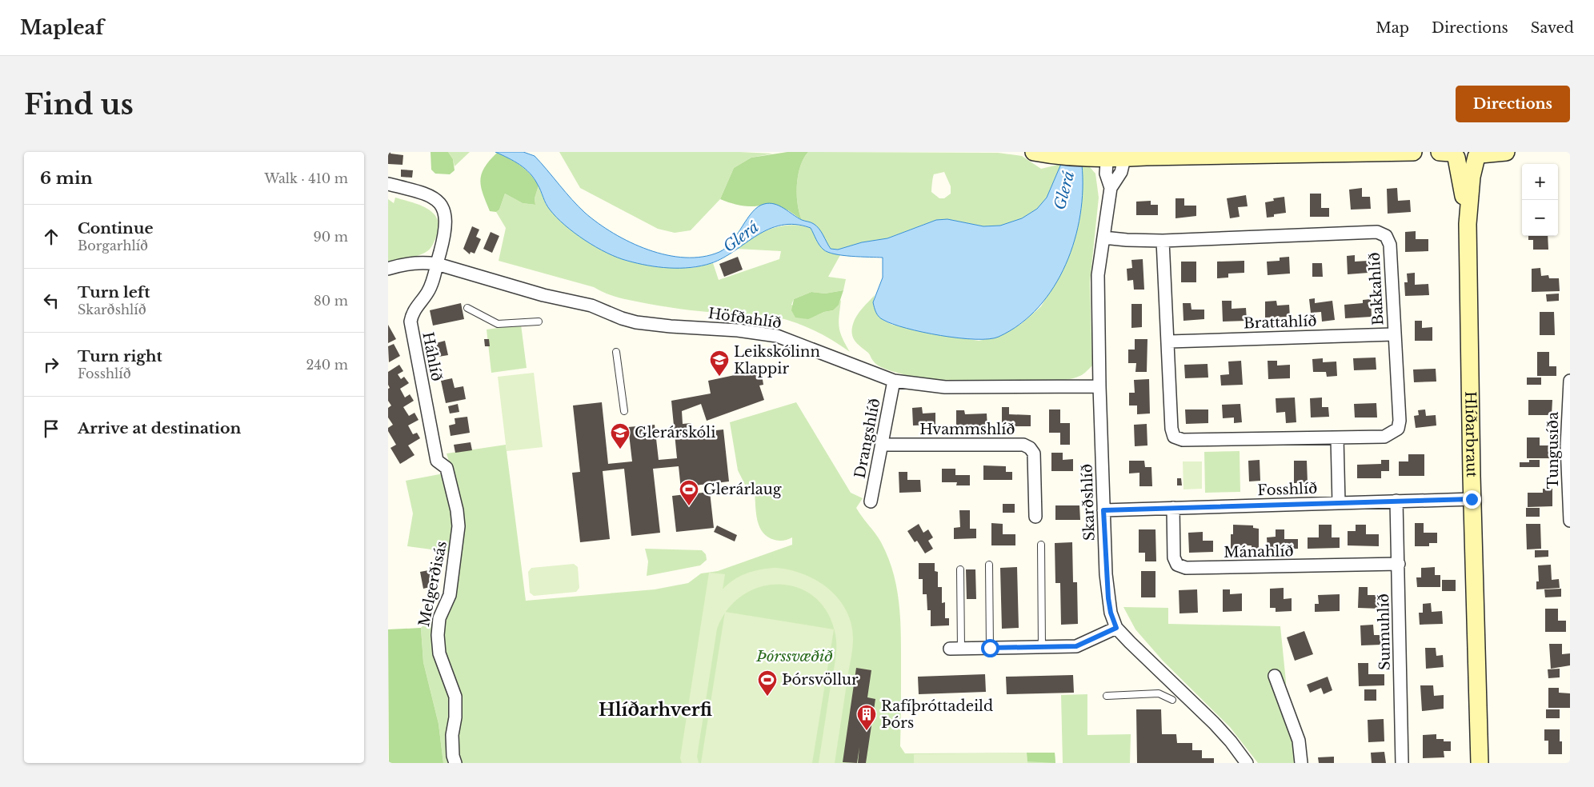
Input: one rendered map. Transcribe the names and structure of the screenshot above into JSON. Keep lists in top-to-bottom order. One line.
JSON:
{"streets":{"main road":["Hlíðarbraut"],"street":["Bakkahlíð","Höfðahlíð","Brattahlíð","Háhlíð","Hvammshlíð","Drangshlíð","Tungusíða","Fosshlíð","Skarðshlíð","Mánahlíð","Melgerðisás","Sunnuhlíð"]},"crossings":[["Bakkahlíð","Brattahlíð"],["Bakkahlíð","Skarðshlíð"],["Höfðahlíð","Háhlíð"],["Höfðahlíð","Drangshlíð"],["Höfðahlíð","Skarðshlíð"],["Háhlíð","Melgerðisás"],["Hvammshlíð","Drangshlíð"],["Hlíðarbraut","Fosshlíð"],["Fosshlíð","Skarðshlíð"],["Fosshlíð","Mánahlíð"],["Fosshlíð","Sunnuhlíð"],["Mánahlíð","Sunnuhlíð"]],"districts":["Hlíðarhverfi"],"water":["Glerá"],"parks":["Þórssvæðið"],"places":{"school or university":["Leikskólinn Klappir","Glerárskóli"],"sports":["Glerárlaug","Þórsvöllur"],"building":["Rafíþróttadeild Þórs"]},"page":{"header":"Mapleaf","nav":["Map","Directions","Saved"],"buttons":"Directions","title":"Find us","heading":["6 min","Walk · 410 m"],"map_buttons":["+","−"],"list":[["Continue","Borgarhlíð","90 m"],["Turn left","Skarðshlíð","80 m"],["Turn right","Fosshlíð","240 m"],"Arrive at destination"]}}
